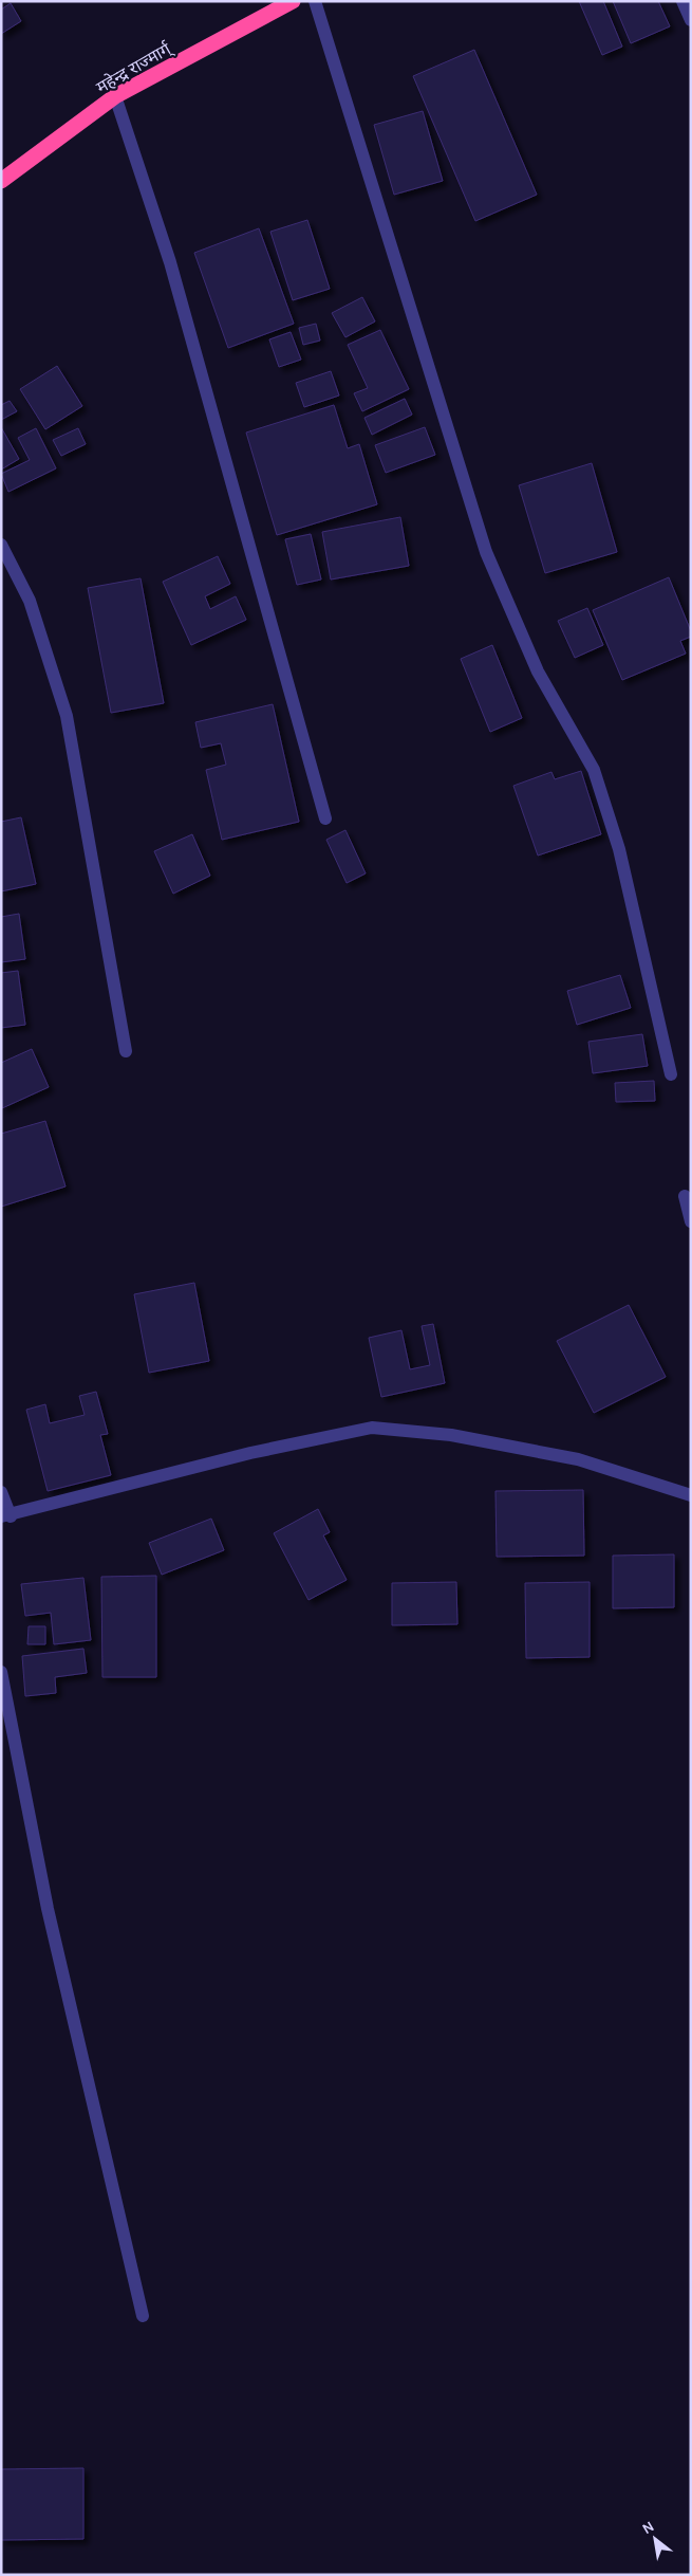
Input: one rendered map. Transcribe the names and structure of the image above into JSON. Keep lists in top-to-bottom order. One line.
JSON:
{"streets":{"highway":["महेन्द्र राज्मार्ग्"]},"north":"top left"}
